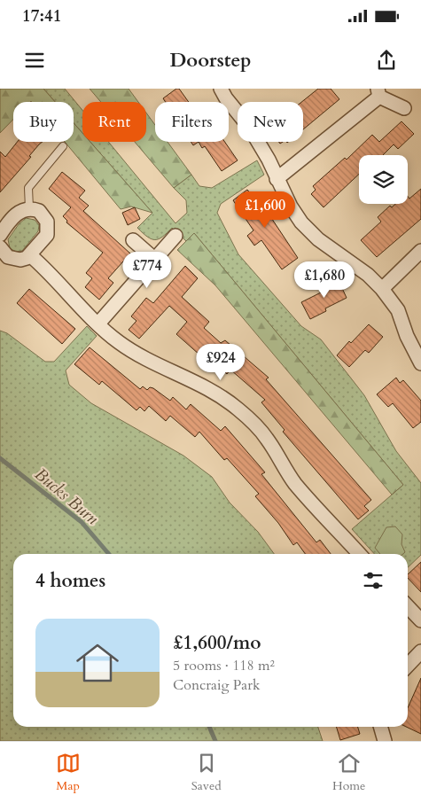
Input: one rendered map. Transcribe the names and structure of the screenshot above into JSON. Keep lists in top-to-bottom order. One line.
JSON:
{"water":["Bucks Burn"],"page":{"status":"17:41","header":"Doorstep","chip":["Buy","Rent","Filters","New"],"price":["£1,600","£774","£1,680","£924"],"heading":"4 homes","list":[{"name":"£1,600/mo","note":"5 rooms · 118 m² · Concraig Park"}],"tabs":["Map","Saved","Home"]}}
